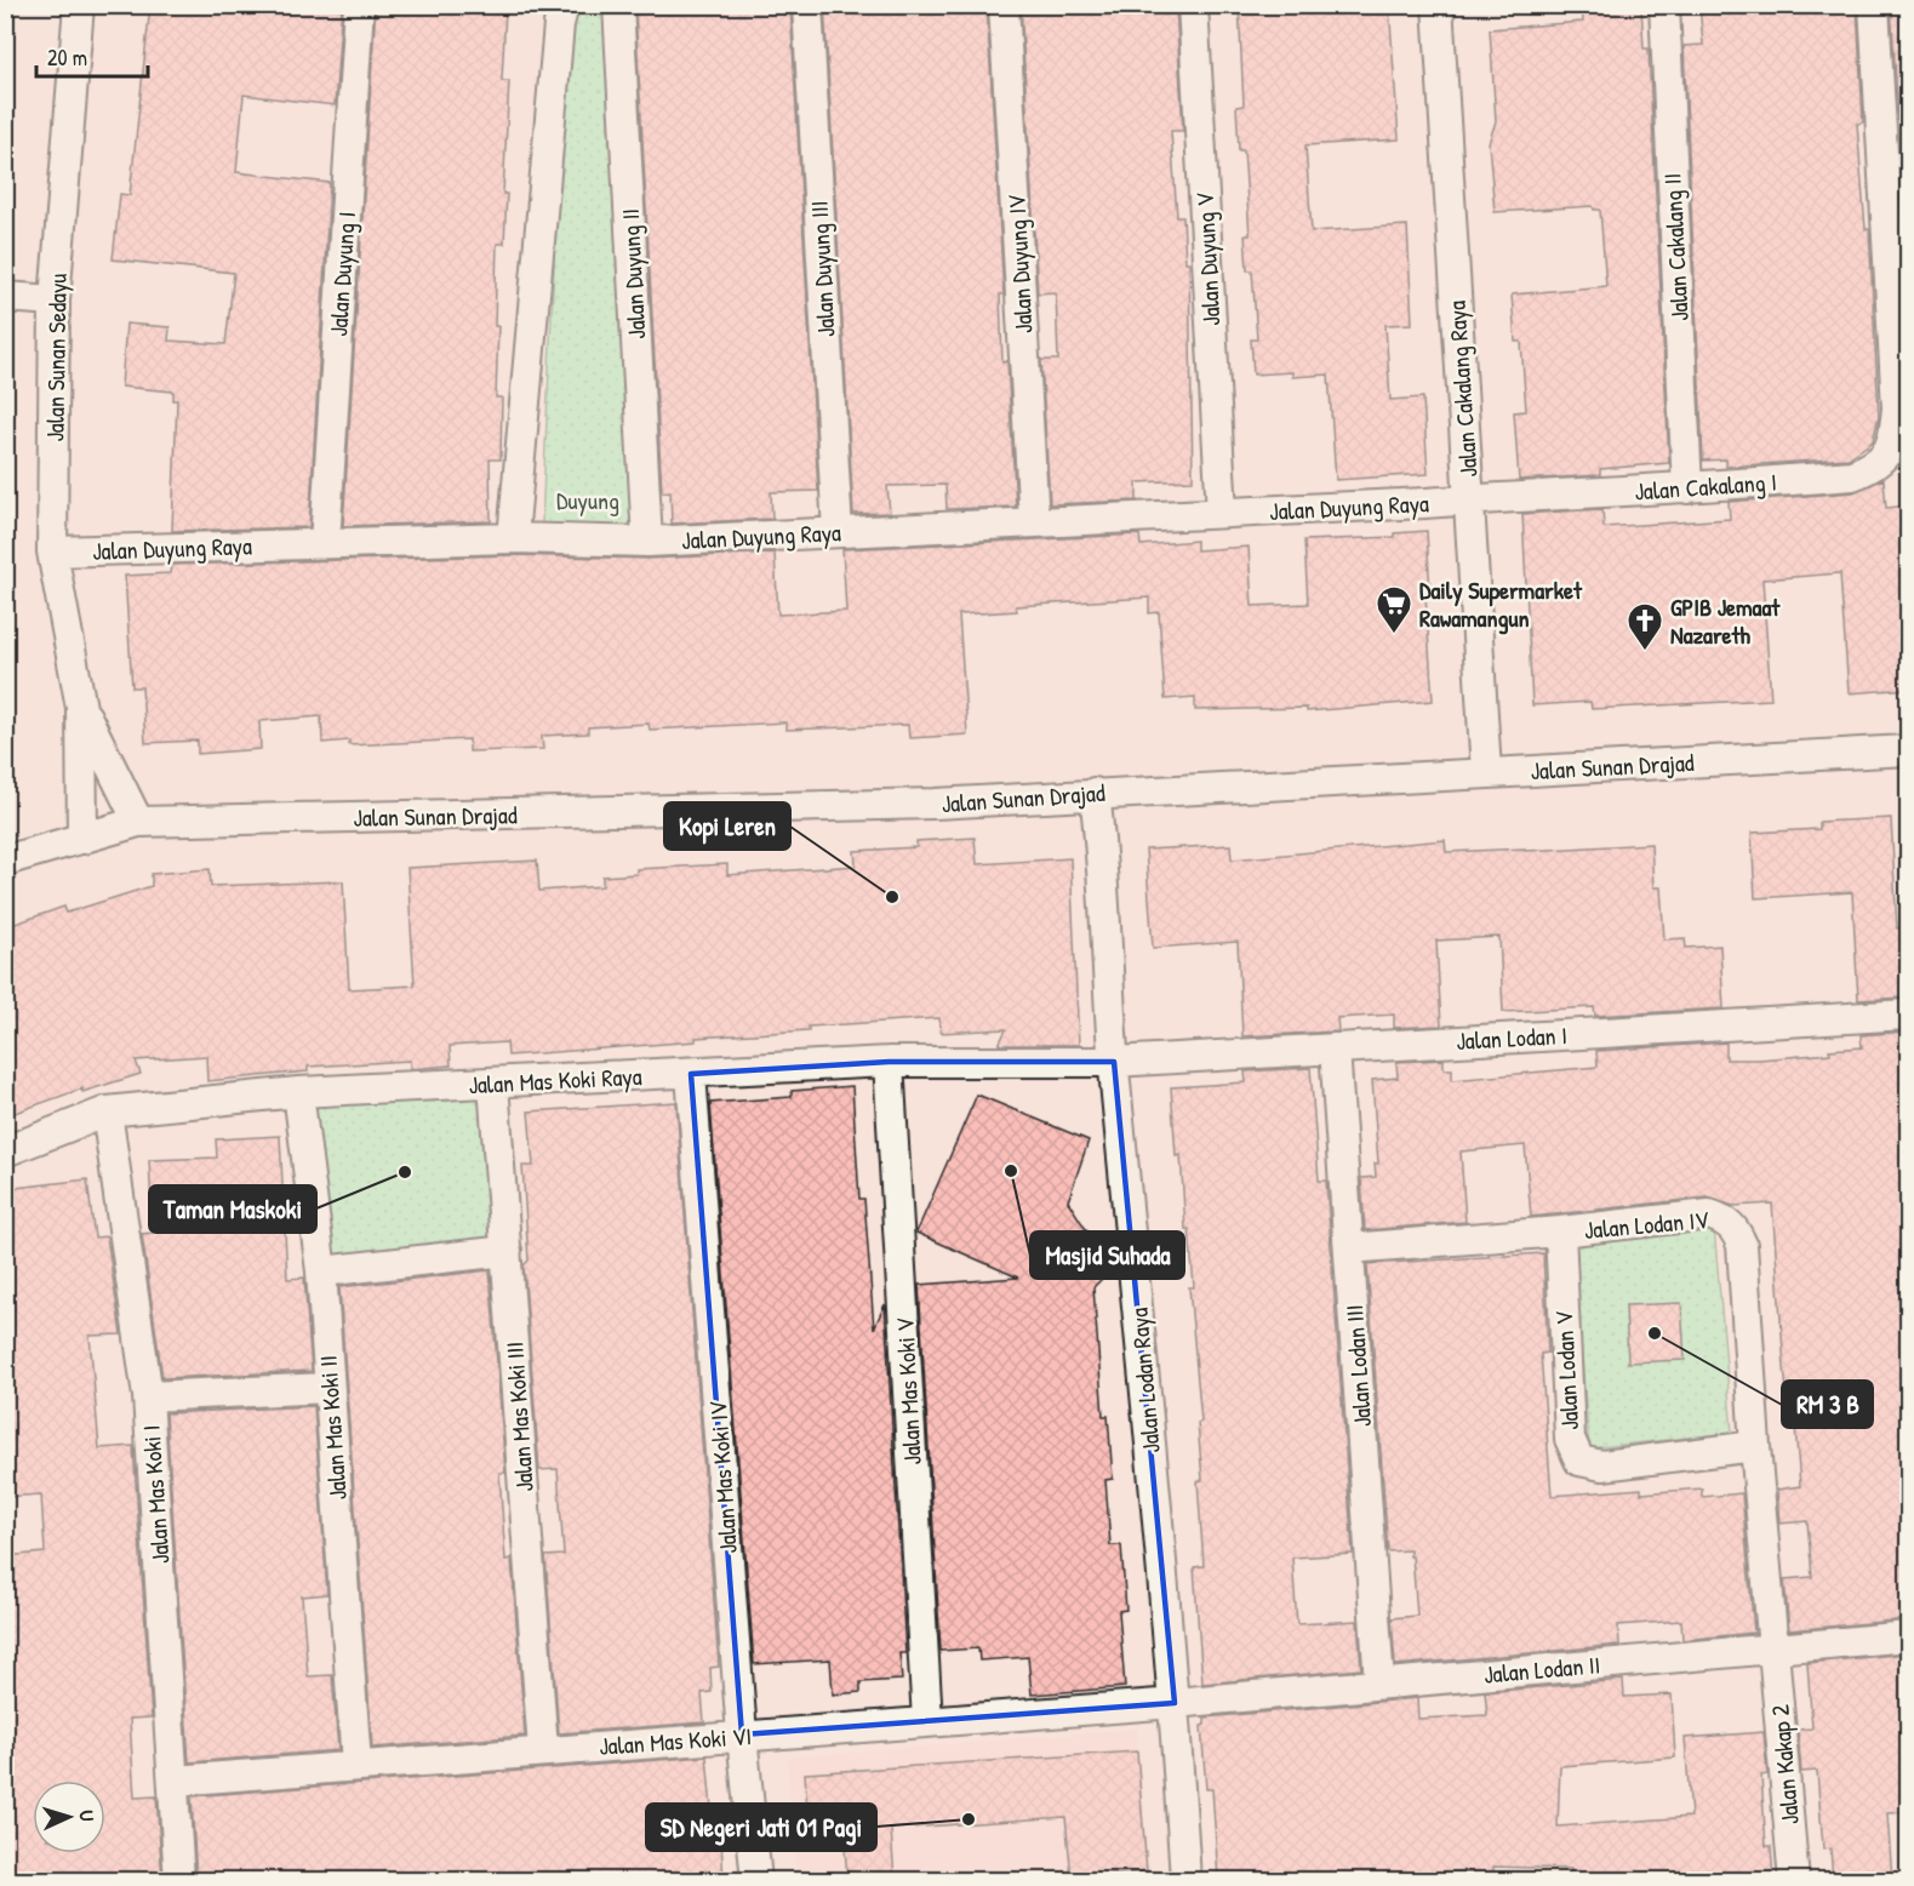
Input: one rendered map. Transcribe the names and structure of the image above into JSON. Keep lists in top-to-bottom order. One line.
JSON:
{"streets":{"street":["Jalan Cakalang II","Jalan Duyung V","Jalan Duyung IV","Jalan Duyung III","Jalan Duyung I","Jalan Duyung II","Jalan Sunan Sedayu","Jalan Cakalang Raya","Jalan Cakalang I","Jalan Duyung Raya","Jalan Sunan Drajad","Jalan Lodan I","Jalan Mas Koki Raya","Jalan Lodan IV","Jalan Lodan III","Jalan Lodan V","Jalan Lodan Raya","Jalan Mas Koki V","Jalan Mas Koki III","Jalan Mas Koki II","Jalan Mas Koki IV","Jalan Mas Koki I","Jalan Lodan II","Jalan Mas Koki VI","Jalan Kakap 2"]},"crossings":[["Jalan Cakalang II","Jalan Cakalang I"],["Jalan Duyung V","Jalan Duyung Raya"],["Jalan Duyung IV","Jalan Duyung Raya"],["Jalan Duyung III","Jalan Duyung Raya"],["Jalan Duyung I","Jalan Duyung Raya"],["Jalan Duyung II","Jalan Duyung Raya"],["Jalan Sunan Sedayu","Jalan Duyung Raya"],["Jalan Sunan Sedayu","Jalan Sunan Drajad"],["Jalan Cakalang Raya","Jalan Cakalang I"],["Jalan Cakalang Raya","Jalan Duyung Raya"],["Jalan Cakalang Raya","Jalan Sunan Drajad"],["Jalan Cakalang I","Jalan Duyung Raya"],["Jalan Sunan Drajad","Jalan Lodan Raya"],["Jalan Lodan I","Jalan Mas Koki Raya"],["Jalan Lodan I","Jalan Lodan III"],["Jalan Lodan I","Jalan Lodan Raya"],["Jalan Mas Koki Raya","Jalan Lodan Raya"],["Jalan Mas Koki Raya","Jalan Mas Koki V"],["Jalan Mas Koki Raya","Jalan Mas Koki III"],["Jalan Mas Koki Raya","Jalan Mas Koki II"],["Jalan Mas Koki Raya","Jalan Mas Koki IV"],["Jalan Mas Koki Raya","Jalan Mas Koki I"],["Jalan Lodan IV","Jalan Lodan III"],["Jalan Lodan IV","Jalan Lodan V"],["Jalan Lodan IV","Jalan Lodan II"],["Jalan Lodan IV","Jalan Kakap 2"],["Jalan Lodan III","Jalan Lodan II"],["Jalan Lodan Raya","Jalan Lodan II"],["Jalan Lodan Raya","Jalan Mas Koki VI"],["Jalan Mas Koki V","Jalan Mas Koki VI"],["Jalan Mas Koki III","Jalan Mas Koki VI"],["Jalan Mas Koki II","Jalan Mas Koki VI"],["Jalan Mas Koki IV","Jalan Mas Koki VI"],["Jalan Mas Koki I","Jalan Mas Koki VI"],["Jalan Lodan II","Jalan Mas Koki VI"],["Jalan Lodan II","Jalan Kakap 2"]],"parks":["Duyung"],"places":{"supermarket":["Daily Supermarket Rawamangun"],"church":["GPIB Jemaat Nazareth"],"other":["Kopi Leren","Masjid Suhada","Taman Maskoki","RM 3 B","SD Negeri Jati 01 Pagi"]},"scale_bar":"20 m","north":"right"}
